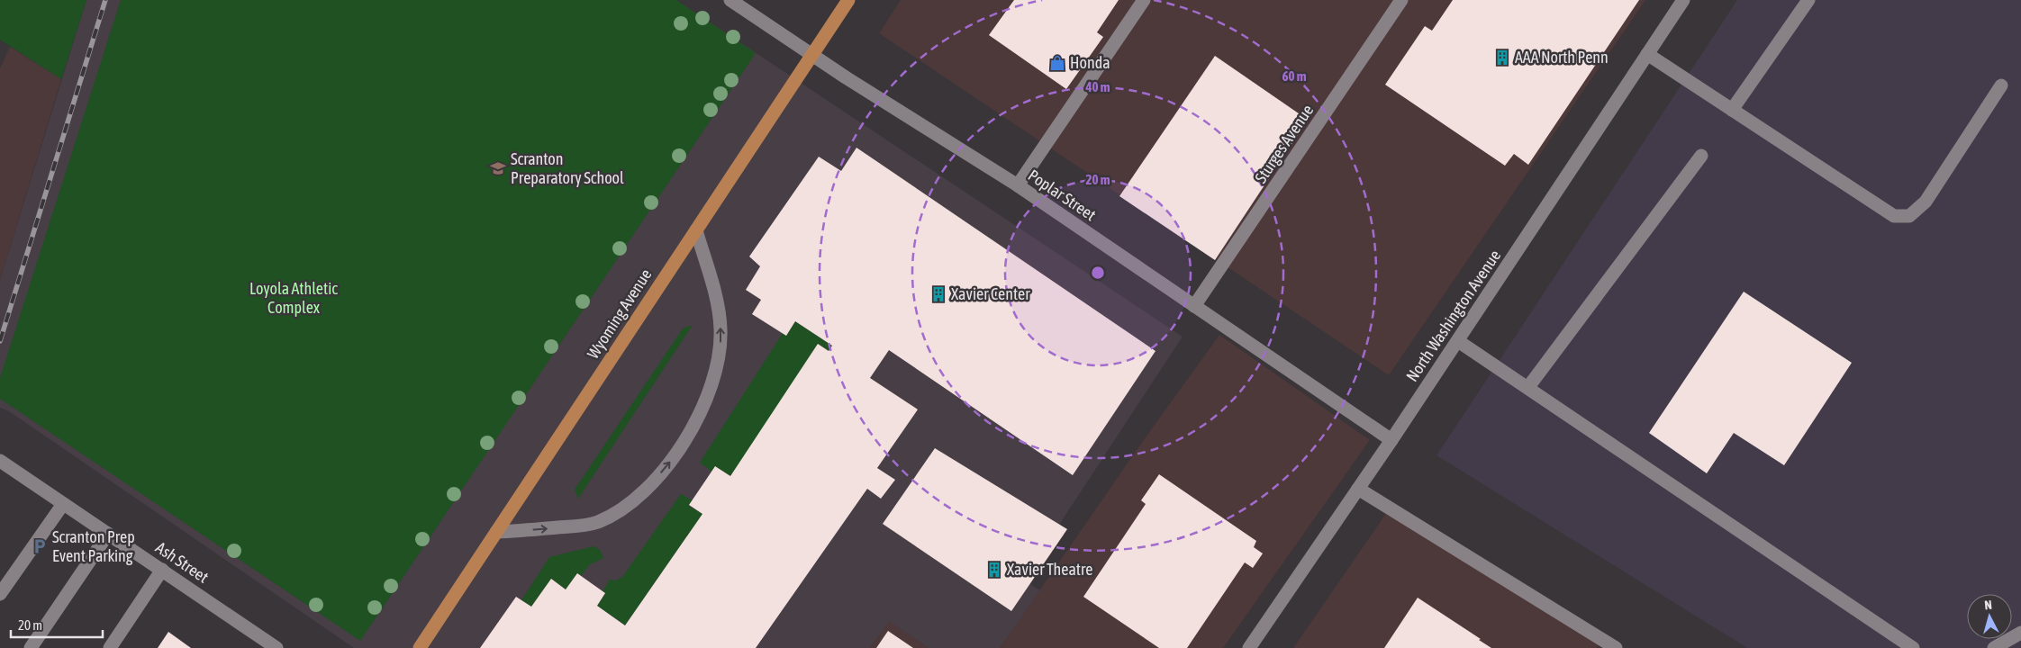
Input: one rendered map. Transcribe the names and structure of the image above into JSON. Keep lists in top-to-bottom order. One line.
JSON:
{"streets":{"main road":["Wyoming Avenue"],"street":["Sturges Avenue","Poplar Street","North Washington Avenue","Ash Street"]},"crossings":[["Sturges Avenue","Poplar Street"],["Poplar Street","Wyoming Avenue"],["Poplar Street","North Washington Avenue"]],"parks":["Loyola Athletic Complex"],"places":{"building":["AAA North Penn","Xavier Center","Xavier Theatre"],"shop":["Honda"],"school or university":["Scranton Preparatory School"],"parking":["Scranton Prep Event Parking"]},"scale_bar":"20 m","north":"top","rings":["60 m","40 m","20 m"]}
